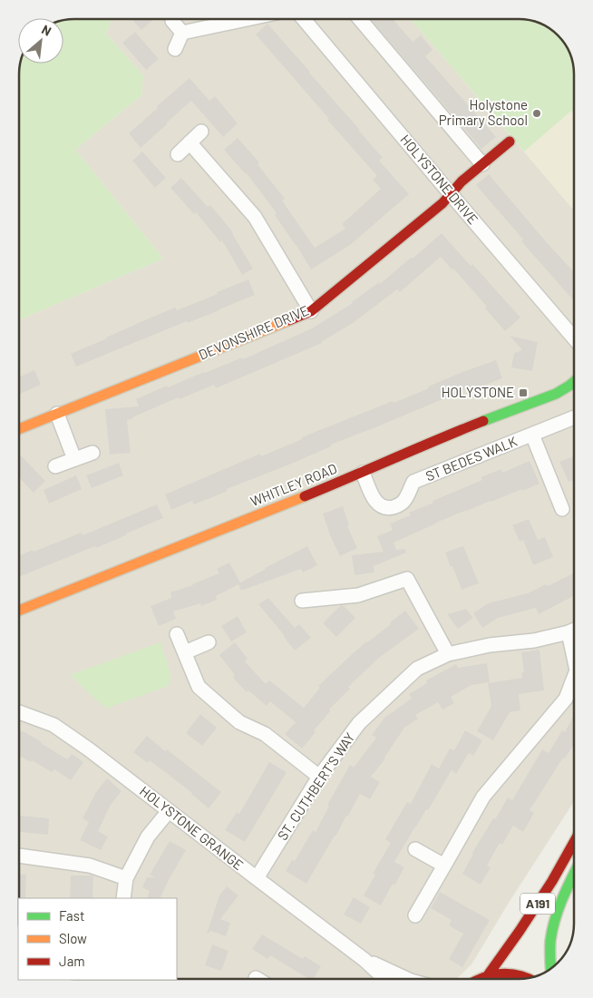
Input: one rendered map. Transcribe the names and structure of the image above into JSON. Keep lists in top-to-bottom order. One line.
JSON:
{"streets":{"street":["HOLYSTONE DRIVE","DEVONSHIRE DRIVE","ST BEDES WALK","WHITLEY ROAD","ST. CUTHBERT'S WAY","HOLYSTONE GRANGE","A191"]},"crossings":[["HOLYSTONE DRIVE","DEVONSHIRE DRIVE"],["ST BEDES WALK","WHITLEY ROAD"],["ST. CUTHBERT'S WAY","HOLYSTONE GRANGE"]],"places":{"other":["Holystone Primary School"],"transit":["HOLYSTONE"]},"legend":["Fast","Slow","Jam"],"north":"top right"}
